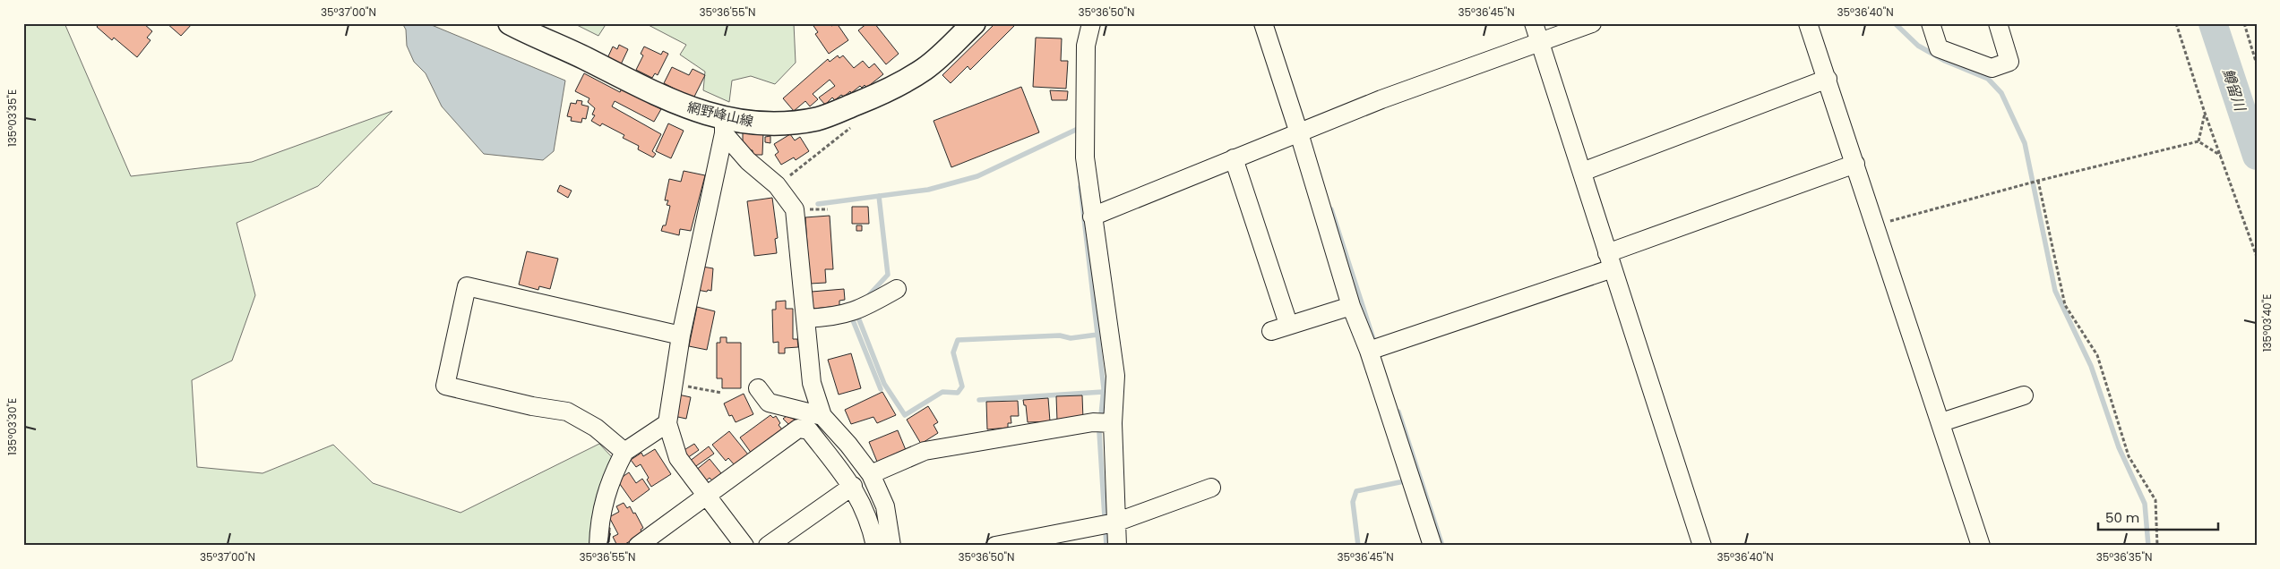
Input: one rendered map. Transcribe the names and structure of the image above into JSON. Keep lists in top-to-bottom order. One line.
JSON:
{"streets":{"main road":["網野峰山線"]},"water":["鱒留川"],"scale_bar":"50 m","coordinates":["35°37'00\"N","35°36'55\"N","35°36'50\"N","35°36'45\"N","35°36'40\"N","135°03'35\"E","135°03'40\"E","135°03'30\"E","35°36'35\"N"]}
